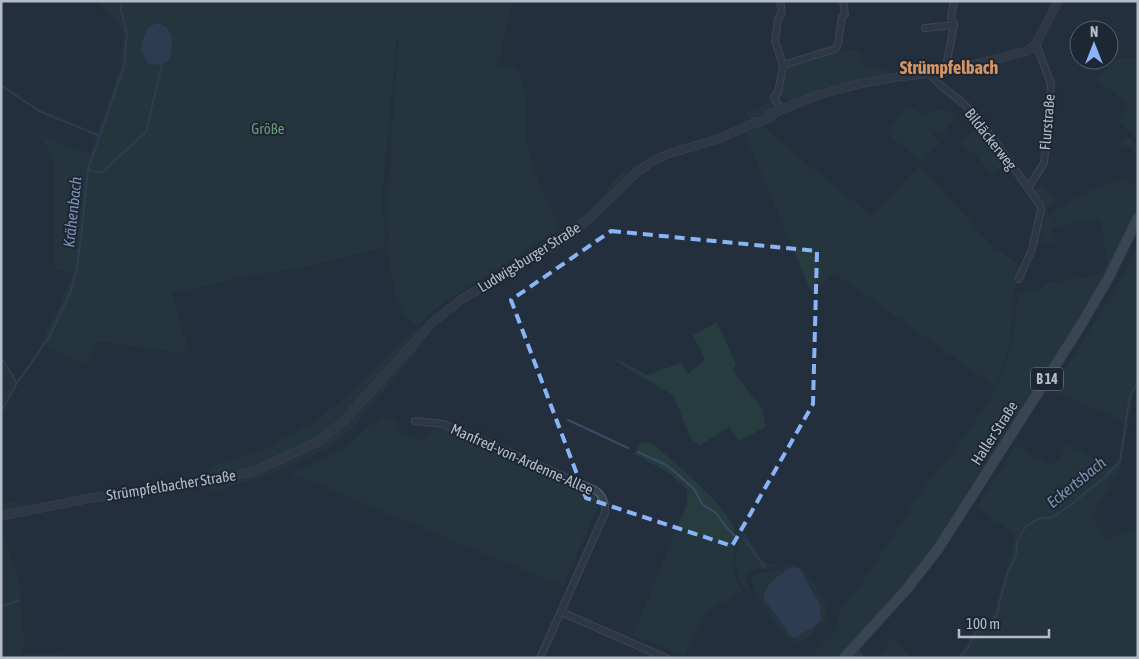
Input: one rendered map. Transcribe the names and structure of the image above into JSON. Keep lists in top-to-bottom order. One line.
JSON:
{"streets":{"main road":["B 14","Haller Straße"],"street":["Flurstraße","Bildäckerweg","Ludwigsburger Straße","Manfred-von-Ardenne-Allee","Strümpfelbacher Straße"]},"crossings":[["Flurstraße","Bildäckerweg"],["Flurstraße","Ludwigsburger Straße"],["Bildäckerweg","Ludwigsburger Straße"],["Ludwigsburger Straße","Strümpfelbacher Straße"],["B 14","Haller Straße"]],"districts":["Strümpfelbach"],"water":["Krähenbach","Eckertsbach"],"parks":["Größe"],"scale_bar":"100 m","north":"top"}
